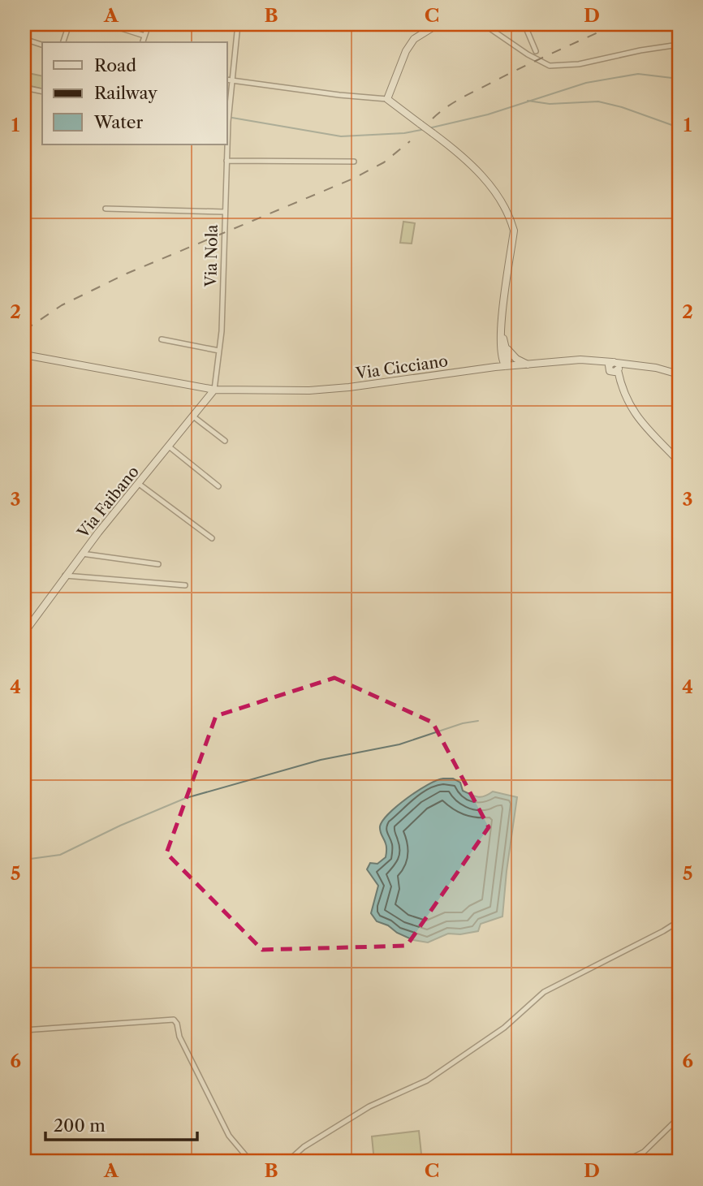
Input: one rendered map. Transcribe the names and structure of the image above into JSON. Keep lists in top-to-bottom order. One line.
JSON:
{"streets":{"street":["Via Nola","Via Cicciano","Via Faibano"]},"crossings":[["Via Nola","Via Cicciano"],["Via Nola","Via Faibano"],["Via Cicciano","Via Faibano"]],"legend":["Road","Railway","Water"],"scale_bar":"200 m","grid":{"columns":["A","B","C","D"],"rows":["1","2","3","4","5","6"]}}
